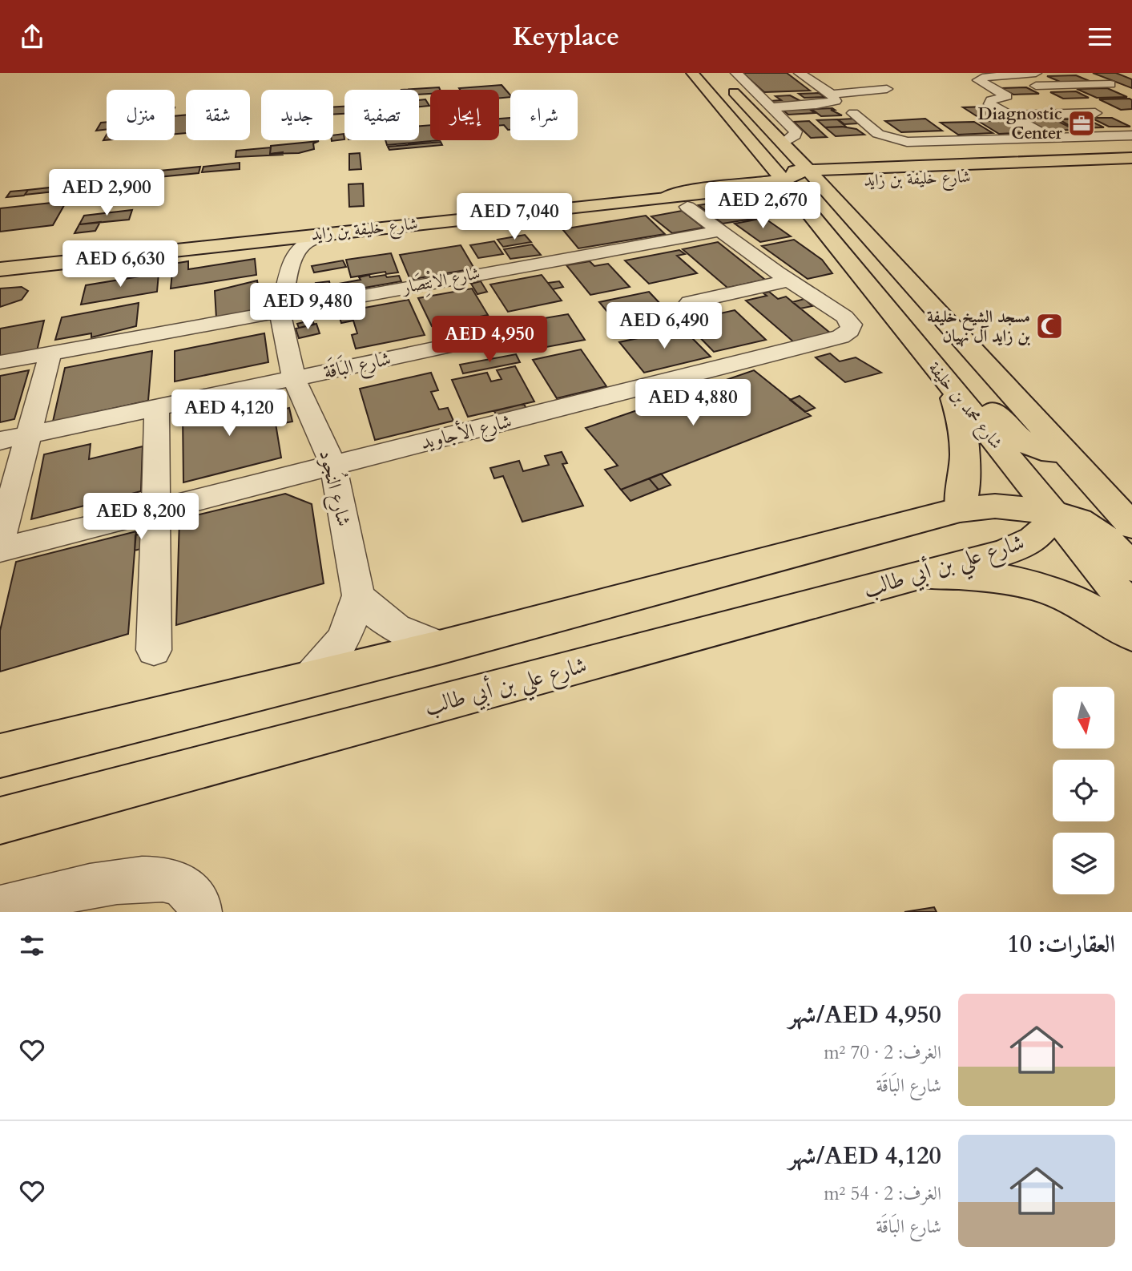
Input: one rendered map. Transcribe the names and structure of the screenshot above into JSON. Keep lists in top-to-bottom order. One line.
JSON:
{"streets":{"main road":["شارع خليفة بن زايد","شارع محمد بن خليفة","شارع علي بن أبي طالب"],"street":["شارع الانْتِصَار","شارع البَاقَة","شارع الأجاويد","شارع النُجود"]},"crossings":[["شارع خليفة بن زايد","شارع محمد بن خليفة"],["شارع الانْتِصَار","شارع الأجاويد"],["شارع الانْتِصَار","شارع النُجود"],["شارع البَاقَة","شارع النُجود"],["شارع محمد بن خليفة","شارع علي بن أبي طالب"],["شارع الأجاويد","شارع النُجود"],["شارع النُجود","شارع علي بن أبي طالب"]],"places":{"office":["Diagnostic Center"],"mosque":["مسجد الشيخ خليفة بن زايد آل نهيان"]},"north":"bottom","page":{"header":"Keyplace","chip":["شراء","إيجار","تصفية","جديد","شقة","منزل"],"price":["AED 2,900","AED 2,670","AED 7,040","AED 6,630","AED 9,480","AED 6,490","AED 4,950","AED 4,880","AED 4,120","AED 8,200"],"heading":"العقارات: 10","list":[{"name":"AED 4,950/شهر","note":"الغرف: 2 · 70 m² · شارع البَاقَة"},{"name":"AED 4,120/شهر","note":"الغرف: 2 · 54 m² · شارع البَاقَة"}]}}
